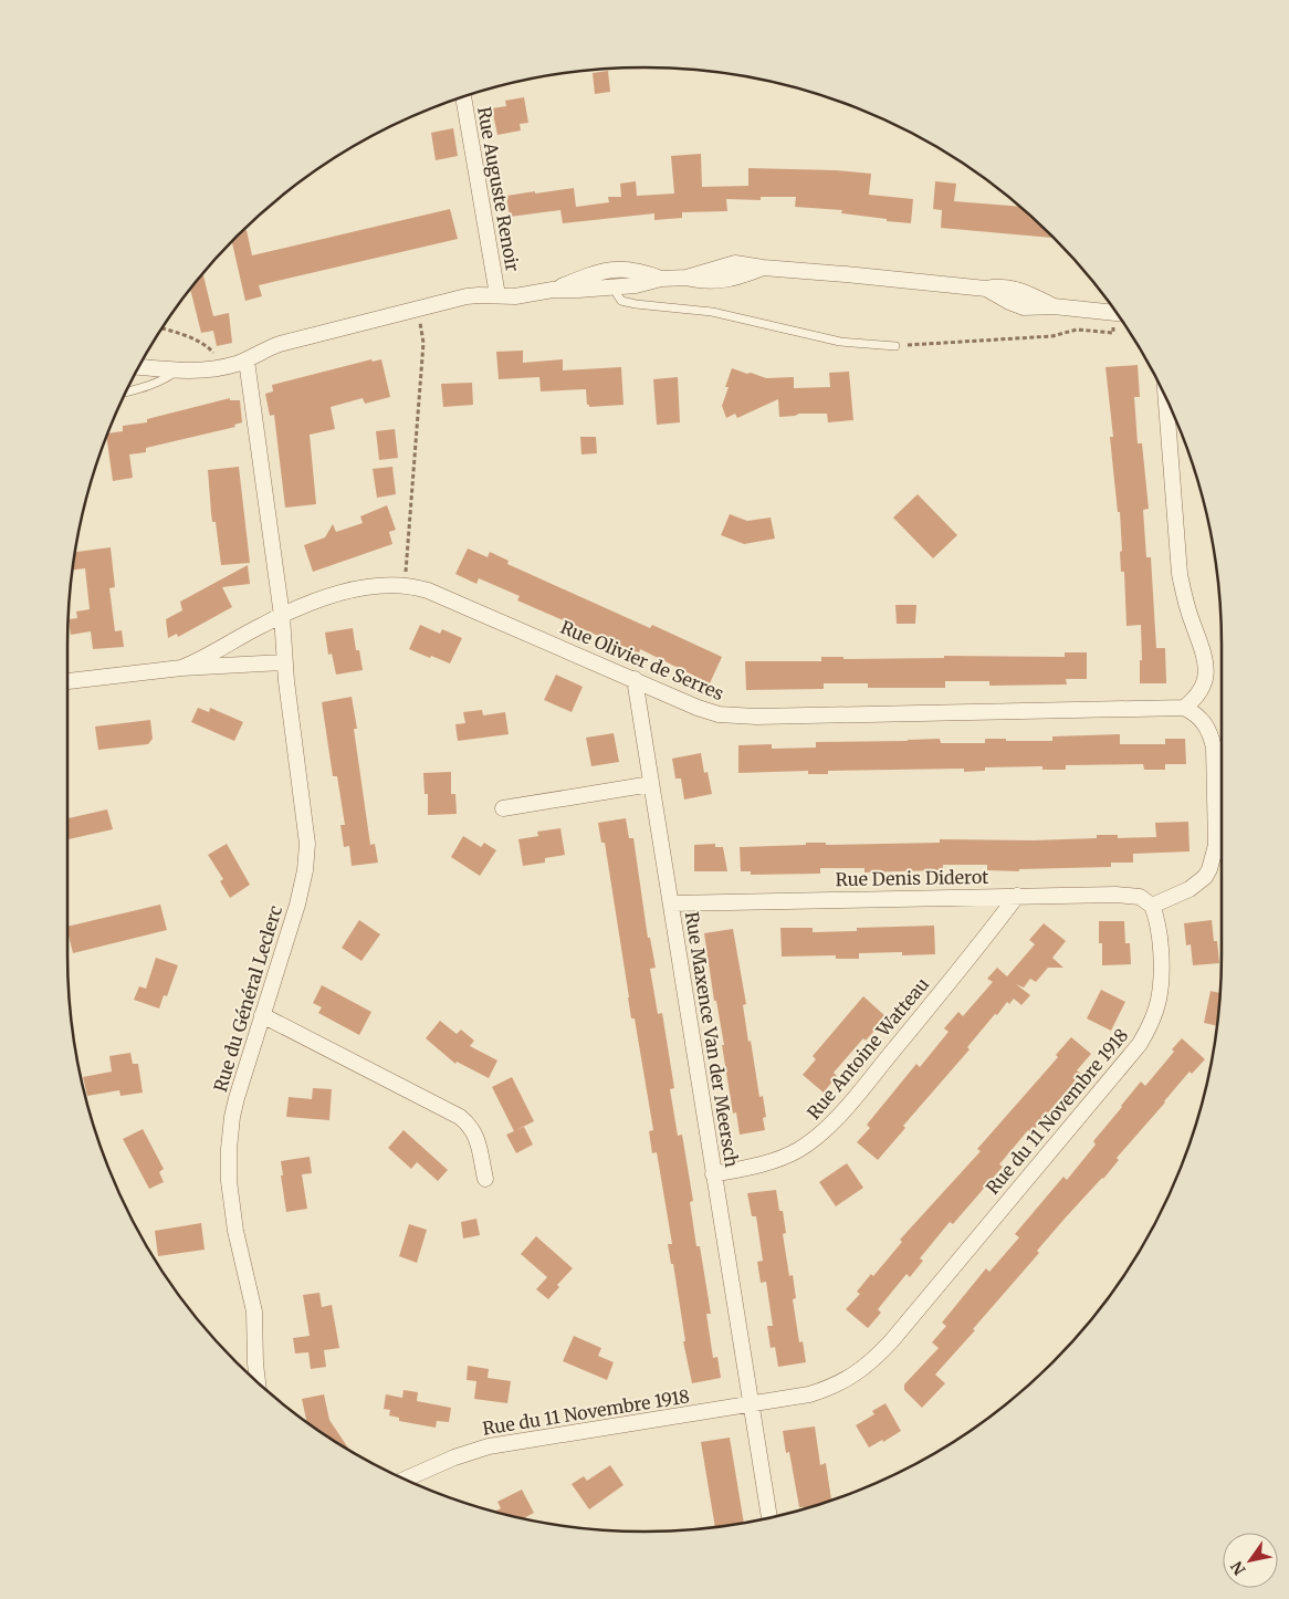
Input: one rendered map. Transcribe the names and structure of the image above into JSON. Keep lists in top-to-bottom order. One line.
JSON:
{"streets":{"street":["Rue Auguste Renoir","Rue Olivier de Serres","Rue Denis Diderot","Rue du Général Leclerc","Rue Maxence Van der Meersch","Rue Antoine Watteau","Rue du 11 Novembre 1918"]},"crossings":[["Rue Olivier de Serres","Rue du Général Leclerc"],["Rue Olivier de Serres","Rue Maxence Van der Meersch"],["Rue Denis Diderot","Rue Maxence Van der Meersch"],["Rue Denis Diderot","Rue Antoine Watteau"],["Rue Denis Diderot","Rue du 11 Novembre 1918"],["Rue Maxence Van der Meersch","Rue Antoine Watteau"],["Rue Maxence Van der Meersch","Rue du 11 Novembre 1918"]],"north":"bottom left"}
